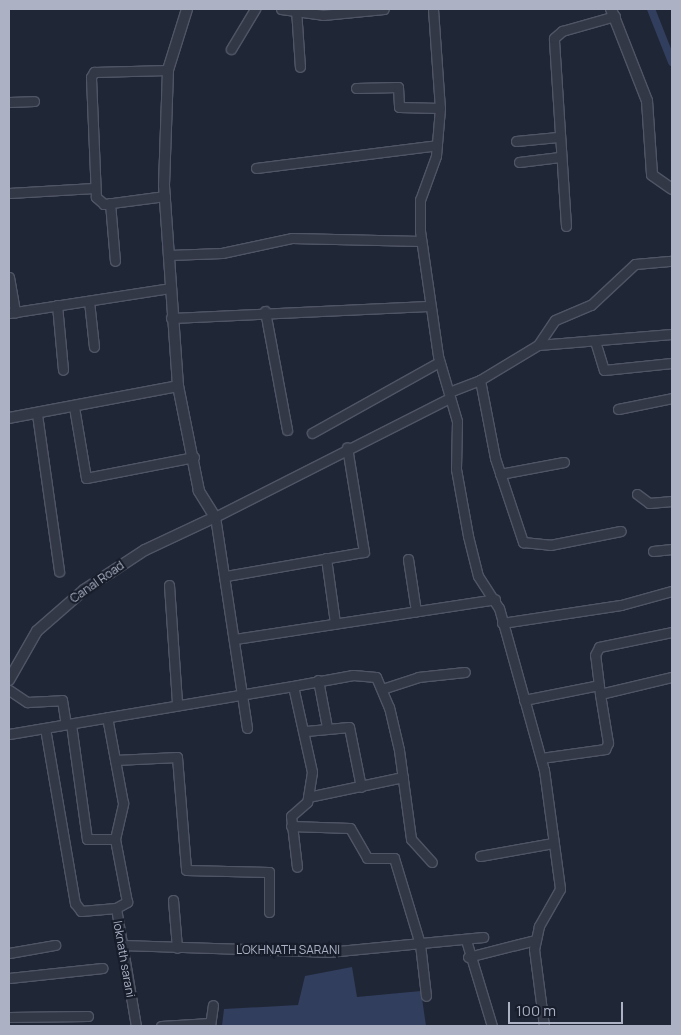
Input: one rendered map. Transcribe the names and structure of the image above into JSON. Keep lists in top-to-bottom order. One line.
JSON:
{"streets":{"street":["Canal Road","LOKHNATH SARANI","loknath sarani"]},"crossings":[["LOKHNATH SARANI","loknath sarani"]],"scale_bar":"100 m"}
